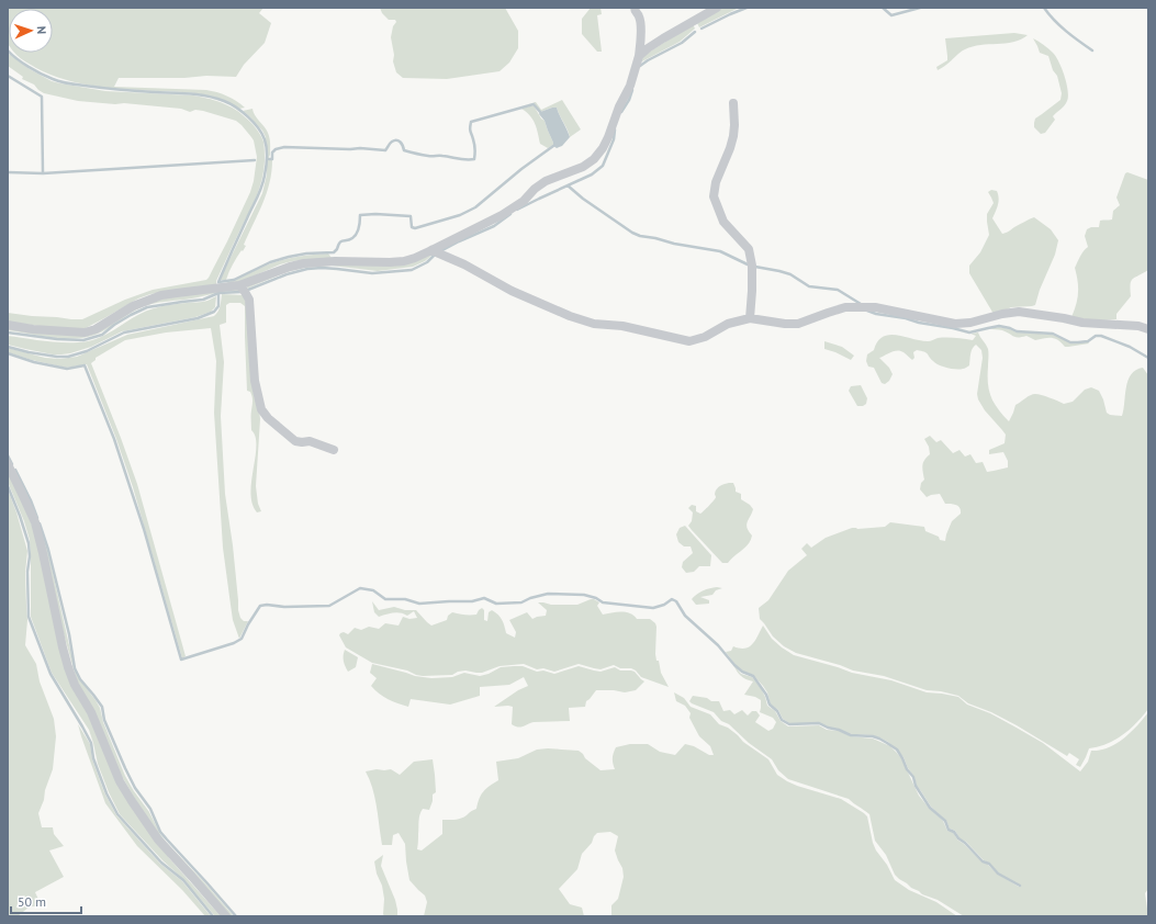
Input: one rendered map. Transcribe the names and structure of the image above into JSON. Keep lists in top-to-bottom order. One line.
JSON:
{"scale_bar":"50 m","north":"right"}
